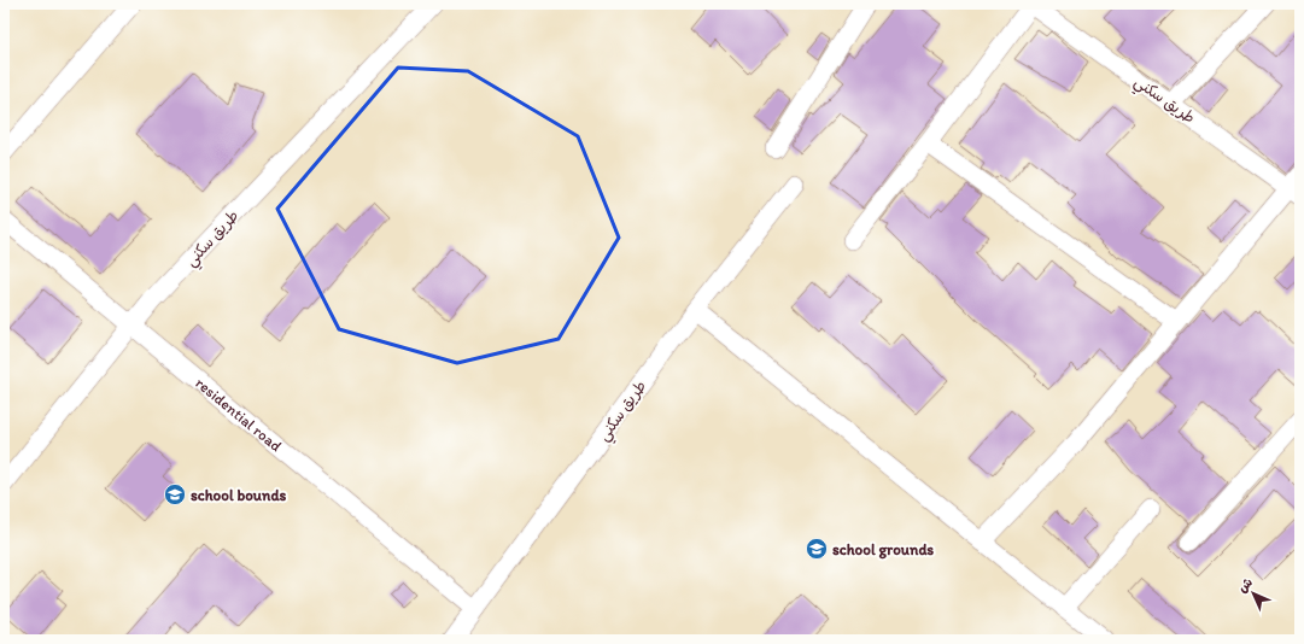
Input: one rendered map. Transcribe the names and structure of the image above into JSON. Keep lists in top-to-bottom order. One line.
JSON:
{"streets":{"street":["طريق سكني","residential road"]},"crossings":[["طريق سكني","residential road"]],"places":{"school or university":["school bounds","school grounds"]},"north":"top left"}
